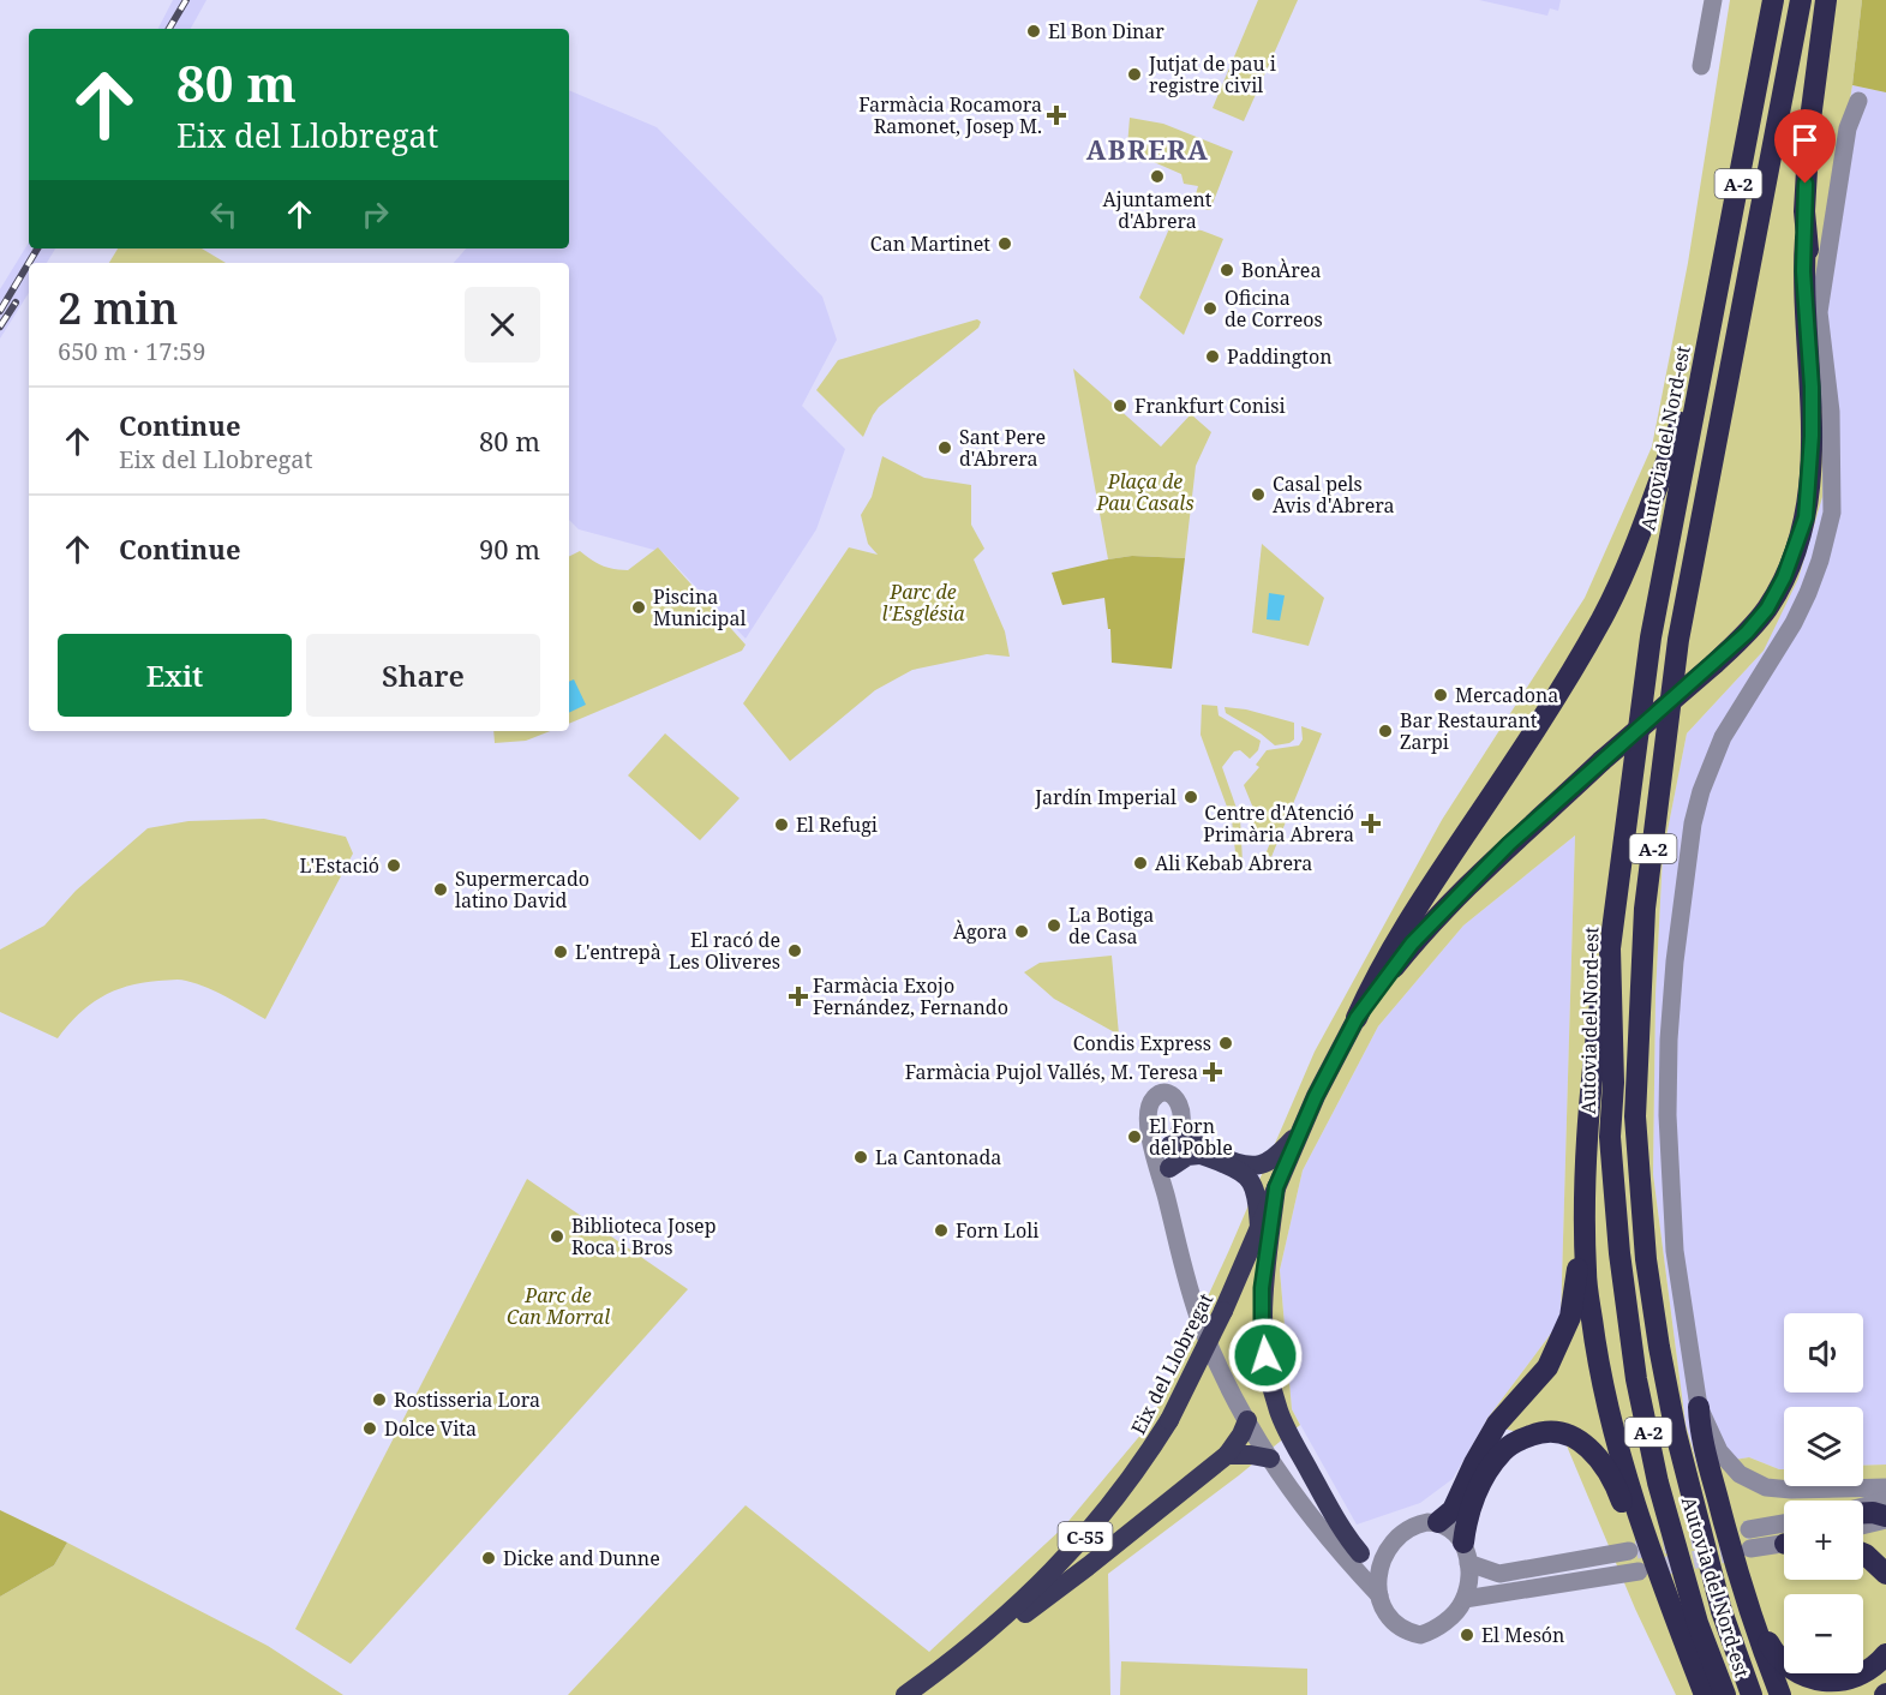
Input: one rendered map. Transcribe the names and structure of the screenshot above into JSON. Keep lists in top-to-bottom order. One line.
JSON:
{"streets":{"highway":["A-2","Autovia del Nord-est","Eix del Llobregat","C-55"]},"crossings":[["Autovia del Nord-est","C-55"],["Eix del Llobregat","C-55"]],"districts":["ABRERA"],"parks":["Plaça de Pau Casals","Parc de l'Església","Parc de Can Morral"],"places":{"other":["El Bon Dinar","Jutjat de pau i registre civil","Ajuntament d'Abrera","Can Martinet","BonÀrea","Oficina de Correos","Paddington","Frankfurt Conisi","Sant Pere d'Abrera","Casal pels Avis d'Abrera","Piscina Municipal","Mercadona","Bar Restaurant Zarpi","Jardín Imperial","El Refugi","Ali Kebab Abrera","L'Estació","Supermercado latino David","La Botiga de Casa","Àgora","El racó de Les Oliveres","L'entrepà","Condis Express","El Forn del Poble","La Cantonada","Forn Loli","Biblioteca Josep Roca i Bros","Rostisseria Lora","Dolce Vita","Dicke and Dunne","El Mesón"],"health":["Farmàcia Rocamora Ramonet, Josep M.","Centre d'Atenció Primària Abrera","Farmàcia Exojo Fernández, Fernando","Farmàcia Pujol Vallés, M. Teresa"]},"page":{"turn":["80 m","Eix del Llobregat"],"heading":["2 min","650 m · 17:59"],"list":[{"name":"Continue","note":"Eix del Llobregat","value":"80 m"},{"name":"Continue","value":"90 m"}],"buttons":["Exit","Share"],"map_buttons":["+","−"]}}
